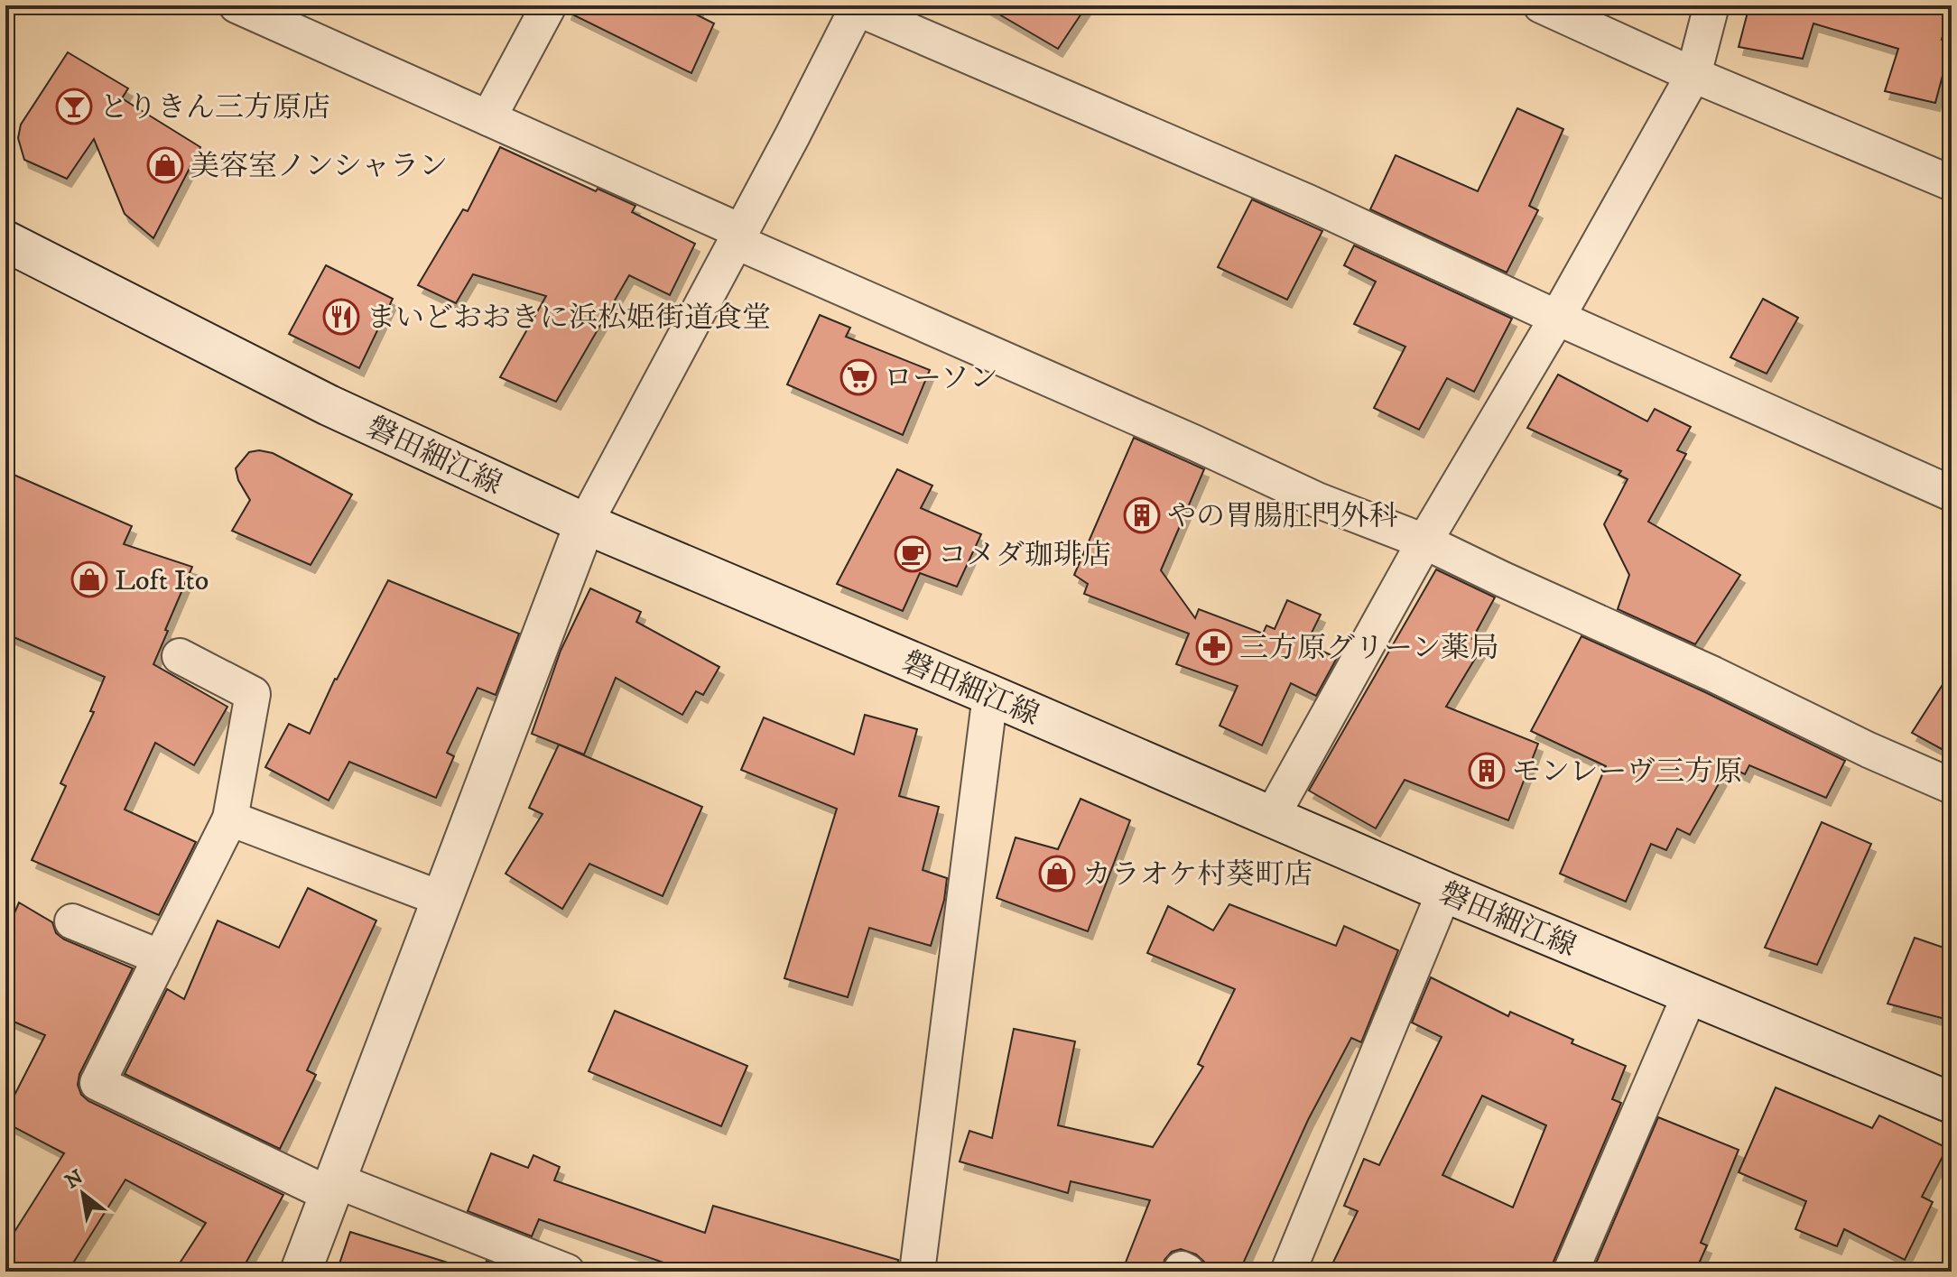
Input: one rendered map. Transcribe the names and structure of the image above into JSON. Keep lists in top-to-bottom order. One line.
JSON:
{"streets":{"main road":["磐田細江線"]},"places":{"bar":["とりきん三方原店"],"shop":["美容室ノンシャラン","Loft Ito","カラオケ村葵町店"],"restaurant":["まいどおおきに浜松姫街道食堂"],"supermarket":["ローソン"],"building":["やの胃腸肛門外科","モンレーヴ三方原"],"cafe":["コメダ珈琲店"],"pharmacy":["三方原グリーン薬局"]},"north":"top left"}
